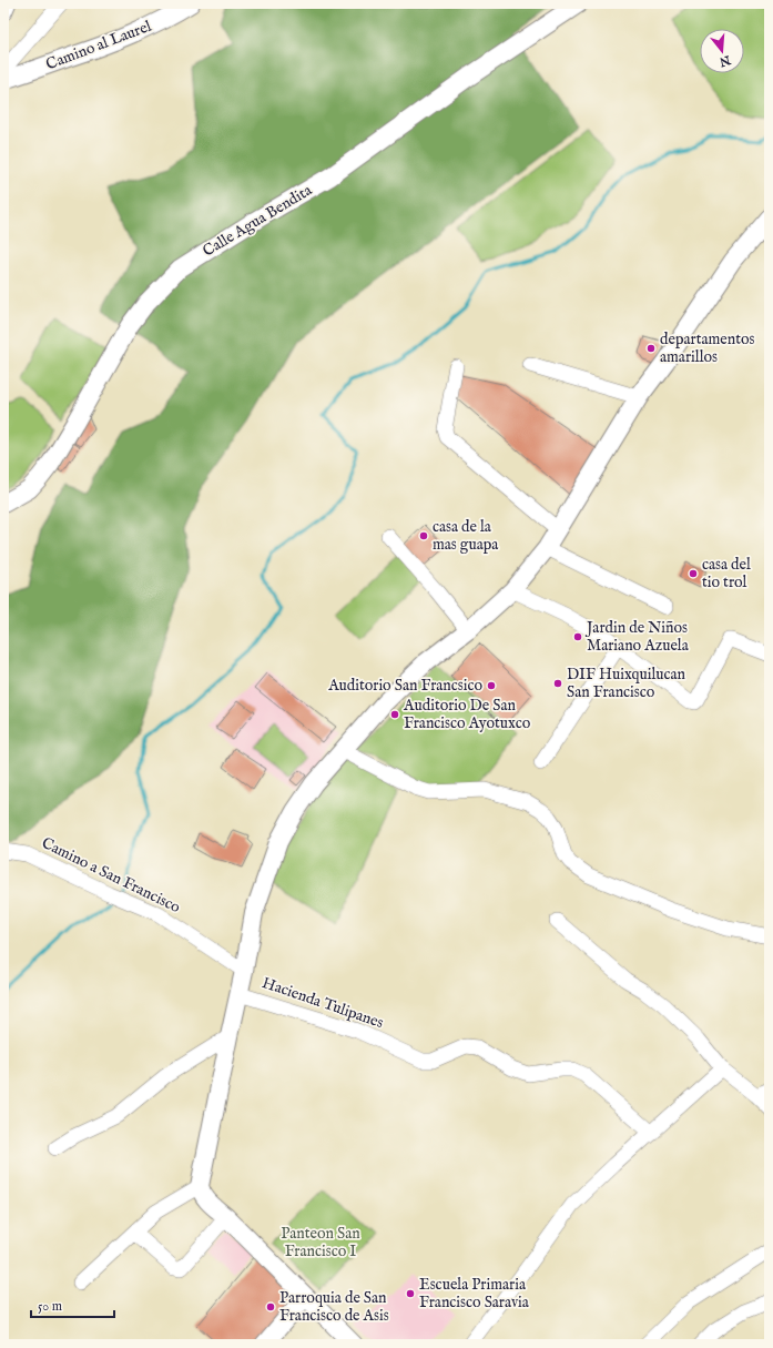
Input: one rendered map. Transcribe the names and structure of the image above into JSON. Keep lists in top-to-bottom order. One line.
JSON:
{"streets":{"main road":["Camino al Laurel","Calle Agua Bendita"],"street":["Camino a San Francisco","Hacienda Tulipanes"]},"parks":["Panteon San Francisco I"],"places":["departamentos amarillos","casa de la mas guapa","casa del tio trol","Jardin de Niños Mariano Azuela","DIF Huixquilucan San Francisco","Auditorio San Francsico","Auditorio De San Francisco Ayotuxco","Escuela Primaria Francisco Saravia","Parroquia de San Francisco de Asis"],"scale_bar":"50 m","north":"bottom"}
